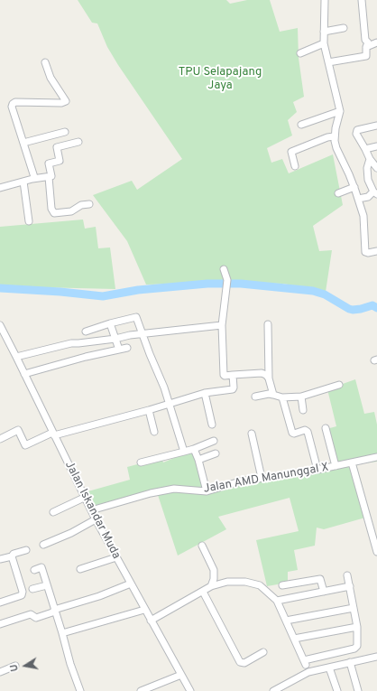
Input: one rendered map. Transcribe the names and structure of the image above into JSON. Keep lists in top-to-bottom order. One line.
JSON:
{"streets":{"street":["Jalan AMD Manunggal X","Jalan Iskandar Muda"]},"crossings":[["Jalan AMD Manunggal X","Jalan Iskandar Muda"]],"parks":["TPU Selapajang Jaya"],"north":"left"}
